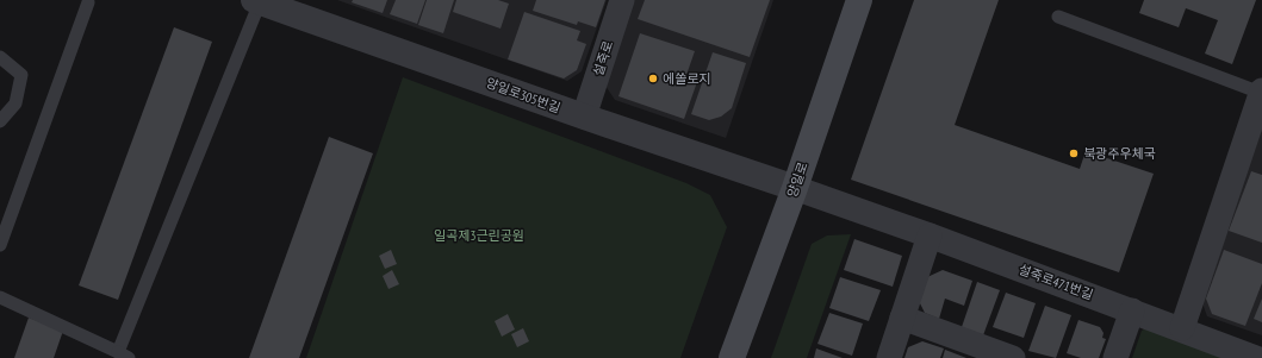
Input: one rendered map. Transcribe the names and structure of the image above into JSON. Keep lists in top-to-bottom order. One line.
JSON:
{"streets":{"main road":["양일로"],"street":["설죽로","양일로305번길","설죽로471번길"]},"crossings":[["설죽로","양일로305번길"],["양일로305번길","양일로"],["양일로305번길","설죽로471번길"],["양일로","설죽로471번길"]],"parks":["일곡제3근린공원"],"places":["에쏠로지","북광주우체국"]}
